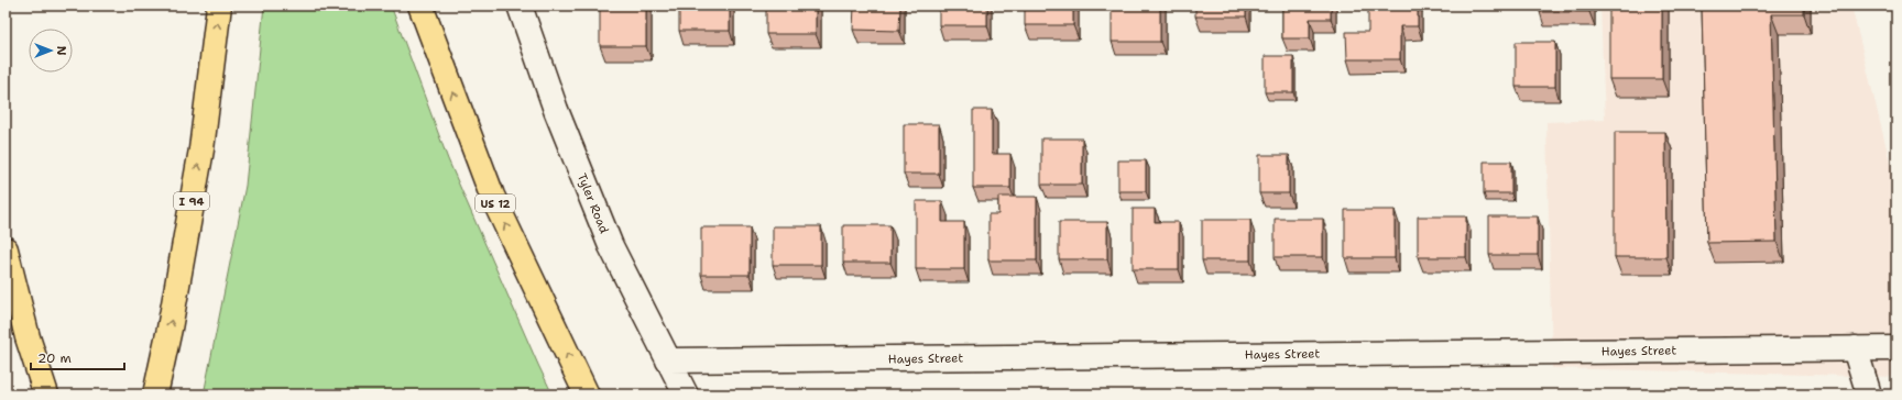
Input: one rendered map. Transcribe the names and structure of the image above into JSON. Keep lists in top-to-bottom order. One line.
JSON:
{"streets":{"highway":["I 94","US 12"],"street":["Tyler Road","Hayes Street"]},"crossings":[["Tyler Road","Hayes Street"]],"scale_bar":"20 m","north":"right"}
